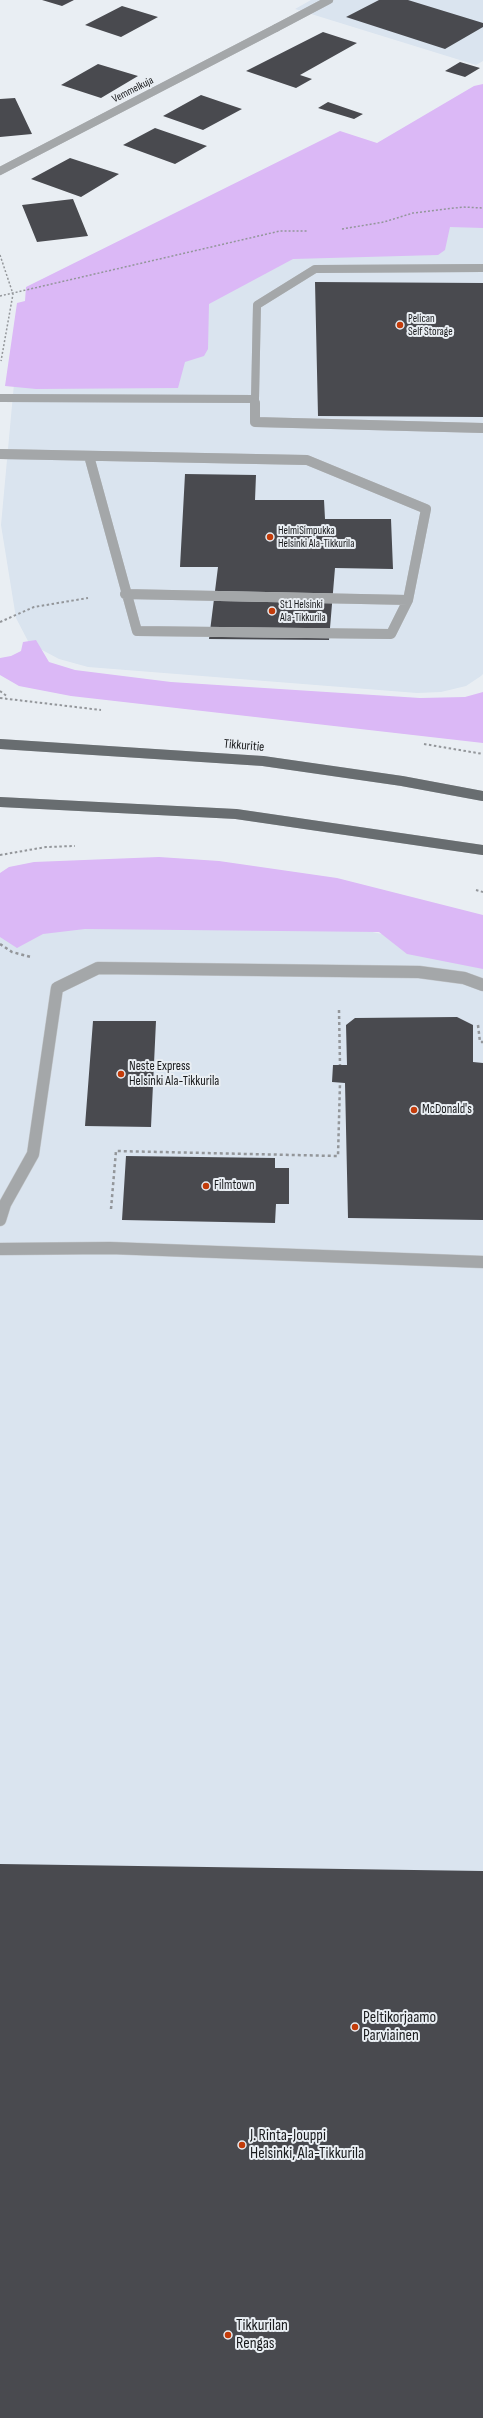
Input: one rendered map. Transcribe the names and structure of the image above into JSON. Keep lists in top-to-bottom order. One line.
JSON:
{"streets":{"main road":["Tikkuritie"],"street":["Vemmelkuja"]},"places":["Pelican Self Storage","HelmiSimpukka Helsinki Ala-Tikkurila","St1 Helsinki Ala-Tikkurila","Neste Express Helsinki Ala-Tikkurila","McDonald's","Filmtown","Peltikorjaamo Parviainen","J. Rinta-Jouppi Helsinki, Ala-Tikkurila","Tikkurilan Rengas"]}
